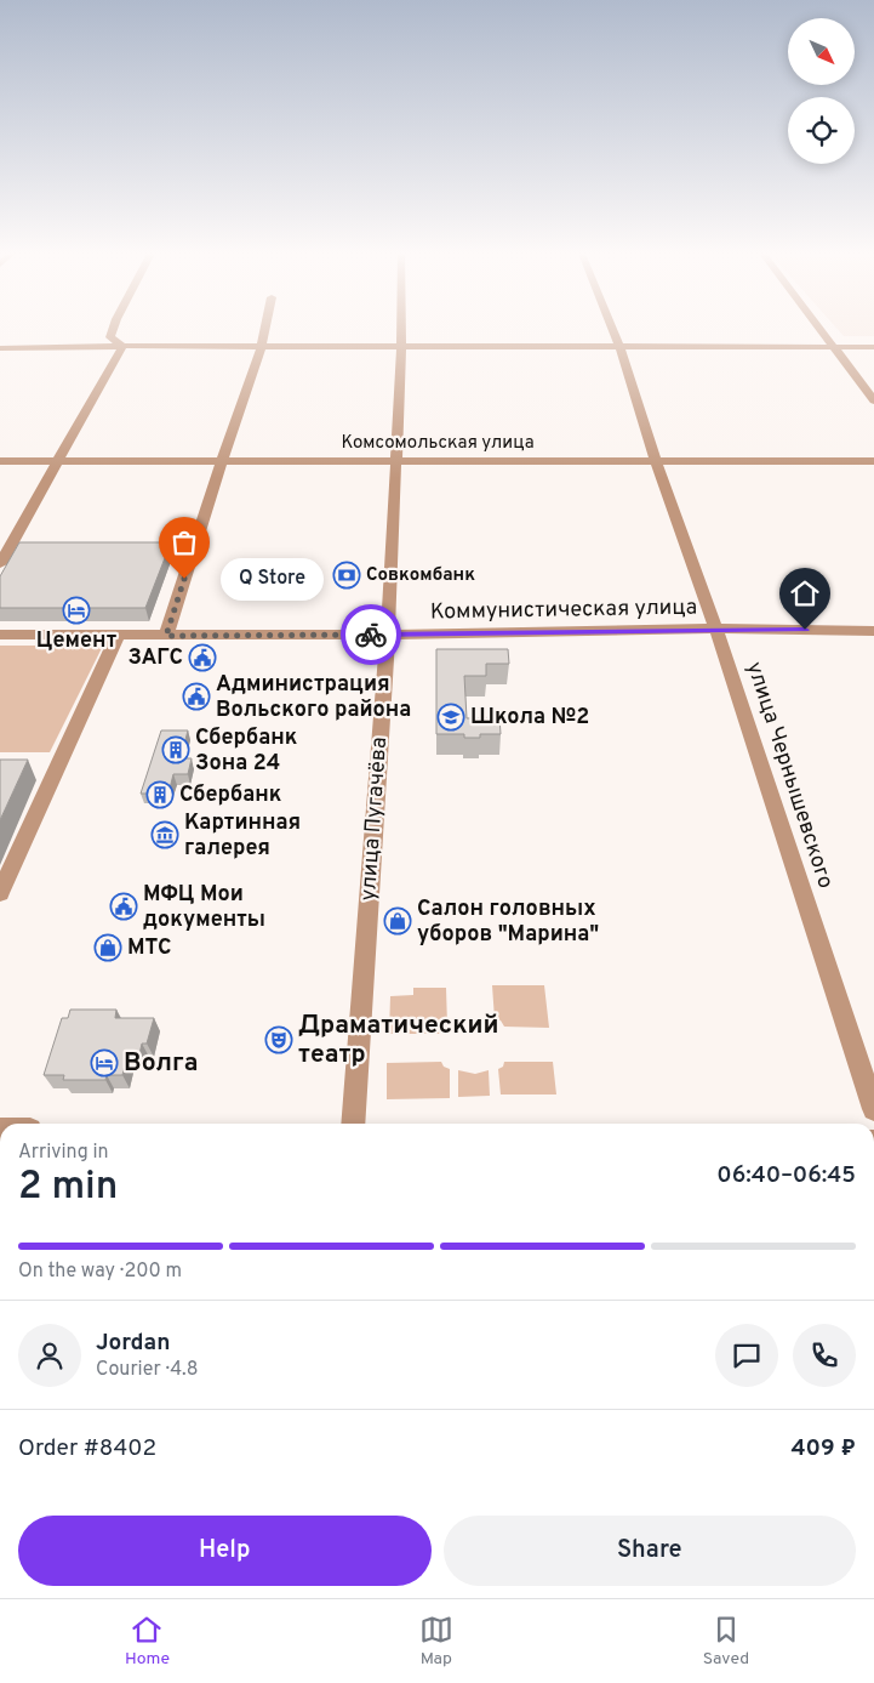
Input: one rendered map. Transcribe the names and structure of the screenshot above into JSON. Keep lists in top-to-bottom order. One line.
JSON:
{"streets":{"street":["Комсомольская улица","Коммунистическая улица","улица Чернышевского","улица Пугачёва"]},"crossings":[["Комсомольская улица","улица Чернышевского"],["Комсомольская улица","улица Пугачёва"],["Коммунистическая улица","улица Чернышевского"],["Коммунистическая улица","улица Пугачёва"]],"places":{"bank":["Совкомбанк"],"other":["Q Store"],"hotel":["Цемент","Волга"],"public building":["ЗАГС","Администрация Вольского района","МФЦ Мои документы"],"school or university":["Школа №2"],"building":["Сбербанк Зона 24","Сбербанк"],"museum":["Картинная галерея"],"shop":["Салон головных уборов \"Марина\"","МТС"],"theatre":["Драматический театр"]},"north":"bottom right","page":{"bubble":"Q Store","heading":["2 min","Arriving in","06:40–06:45"],"panel":["Jordan","Courier · 4.8","Order #8402","409 ₽"],"bar":"On the way · 200 m","buttons":["Help","Share"],"tabs":["Home","Map","Saved"]}}
